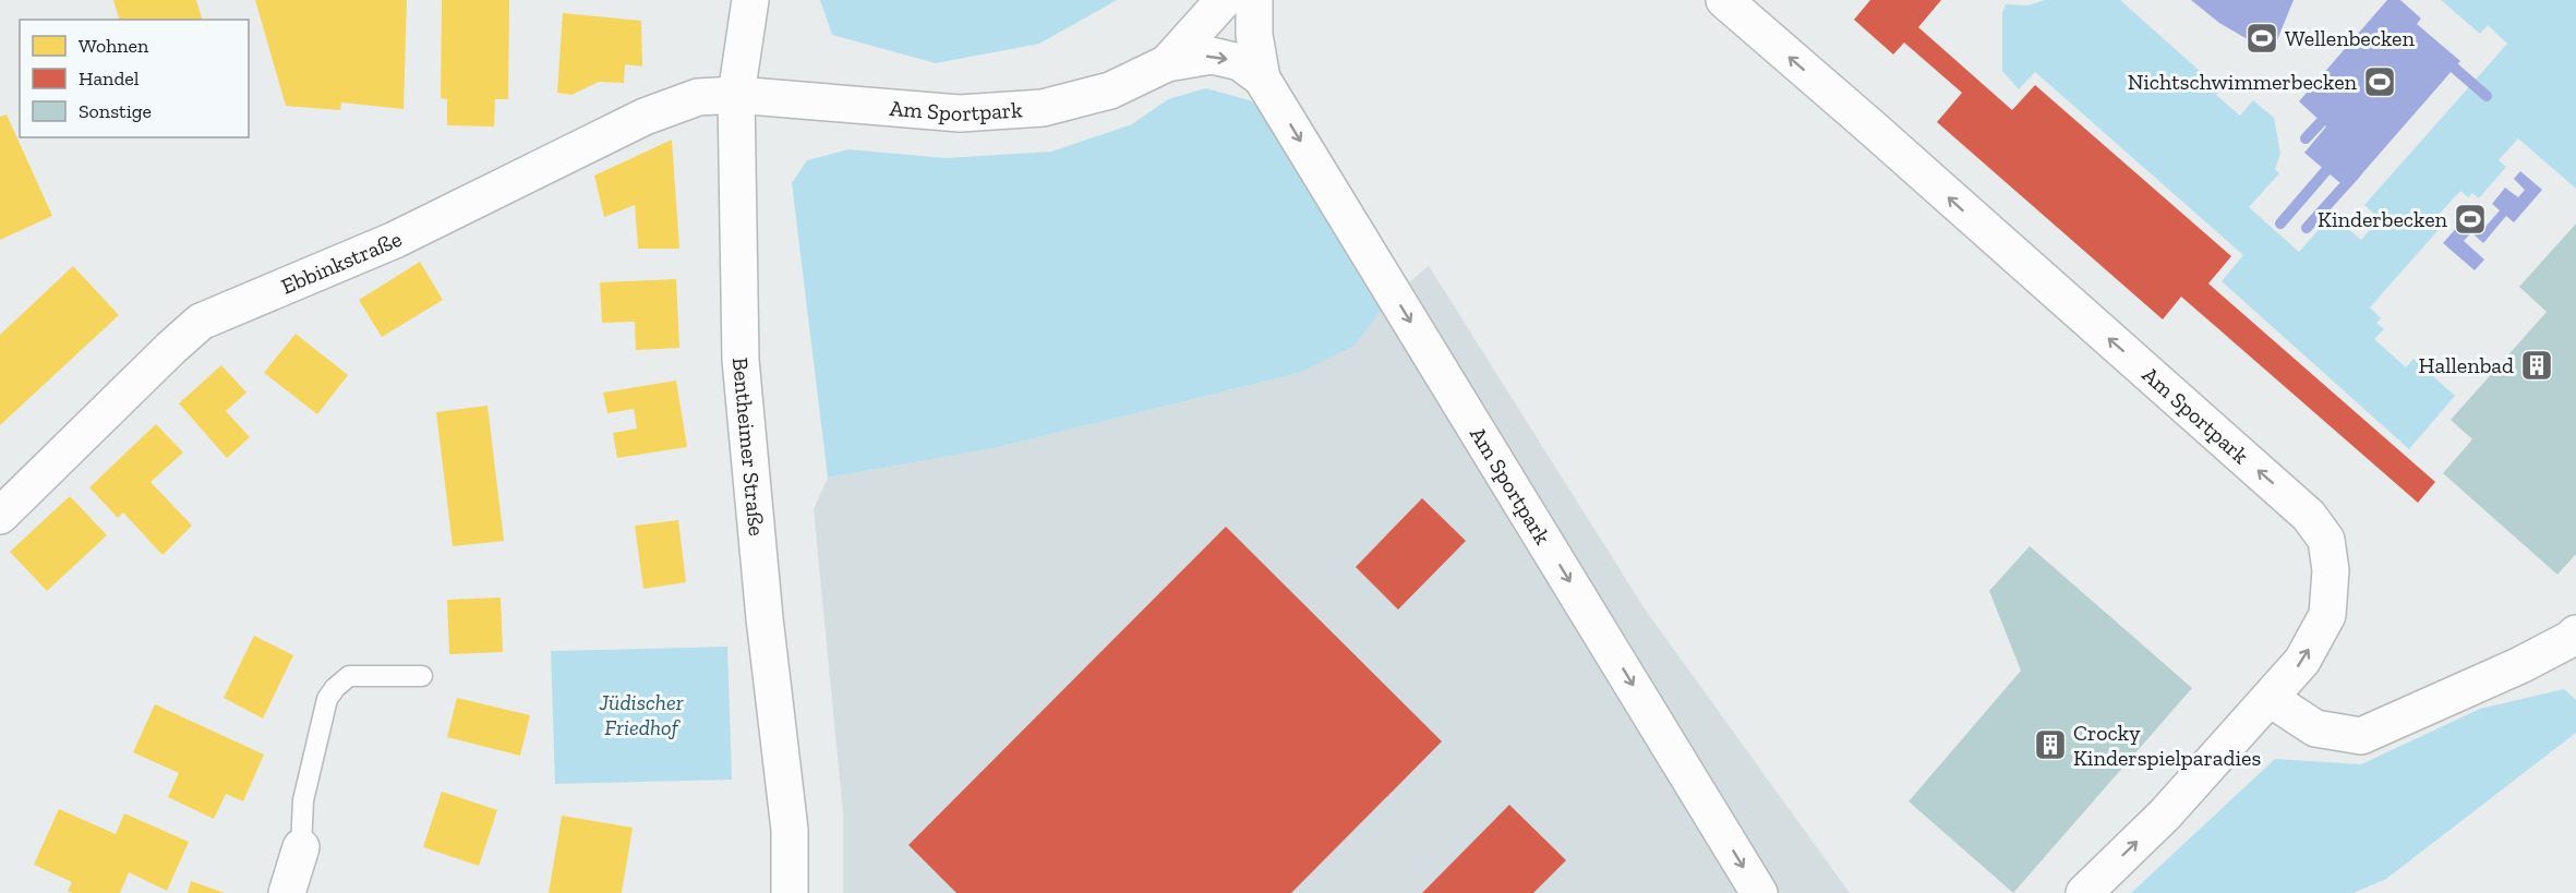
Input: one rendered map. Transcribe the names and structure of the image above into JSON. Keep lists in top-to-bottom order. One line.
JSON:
{"streets":{"street":["Am Sportpark","Ebbinkstraße","Bentheimer Straße"]},"crossings":[["Am Sportpark","Ebbinkstraße"],["Am Sportpark","Bentheimer Straße"],["Ebbinkstraße","Bentheimer Straße"]],"parks":["Jüdischer Friedhof"],"places":{"sports":["Wellenbecken","Nichtschwimmerbecken","Kinderbecken"],"building":["Hallenbad","Crocky Kinderspielparadies"]},"legend":["Wohnen","Handel","Sonstige"]}
